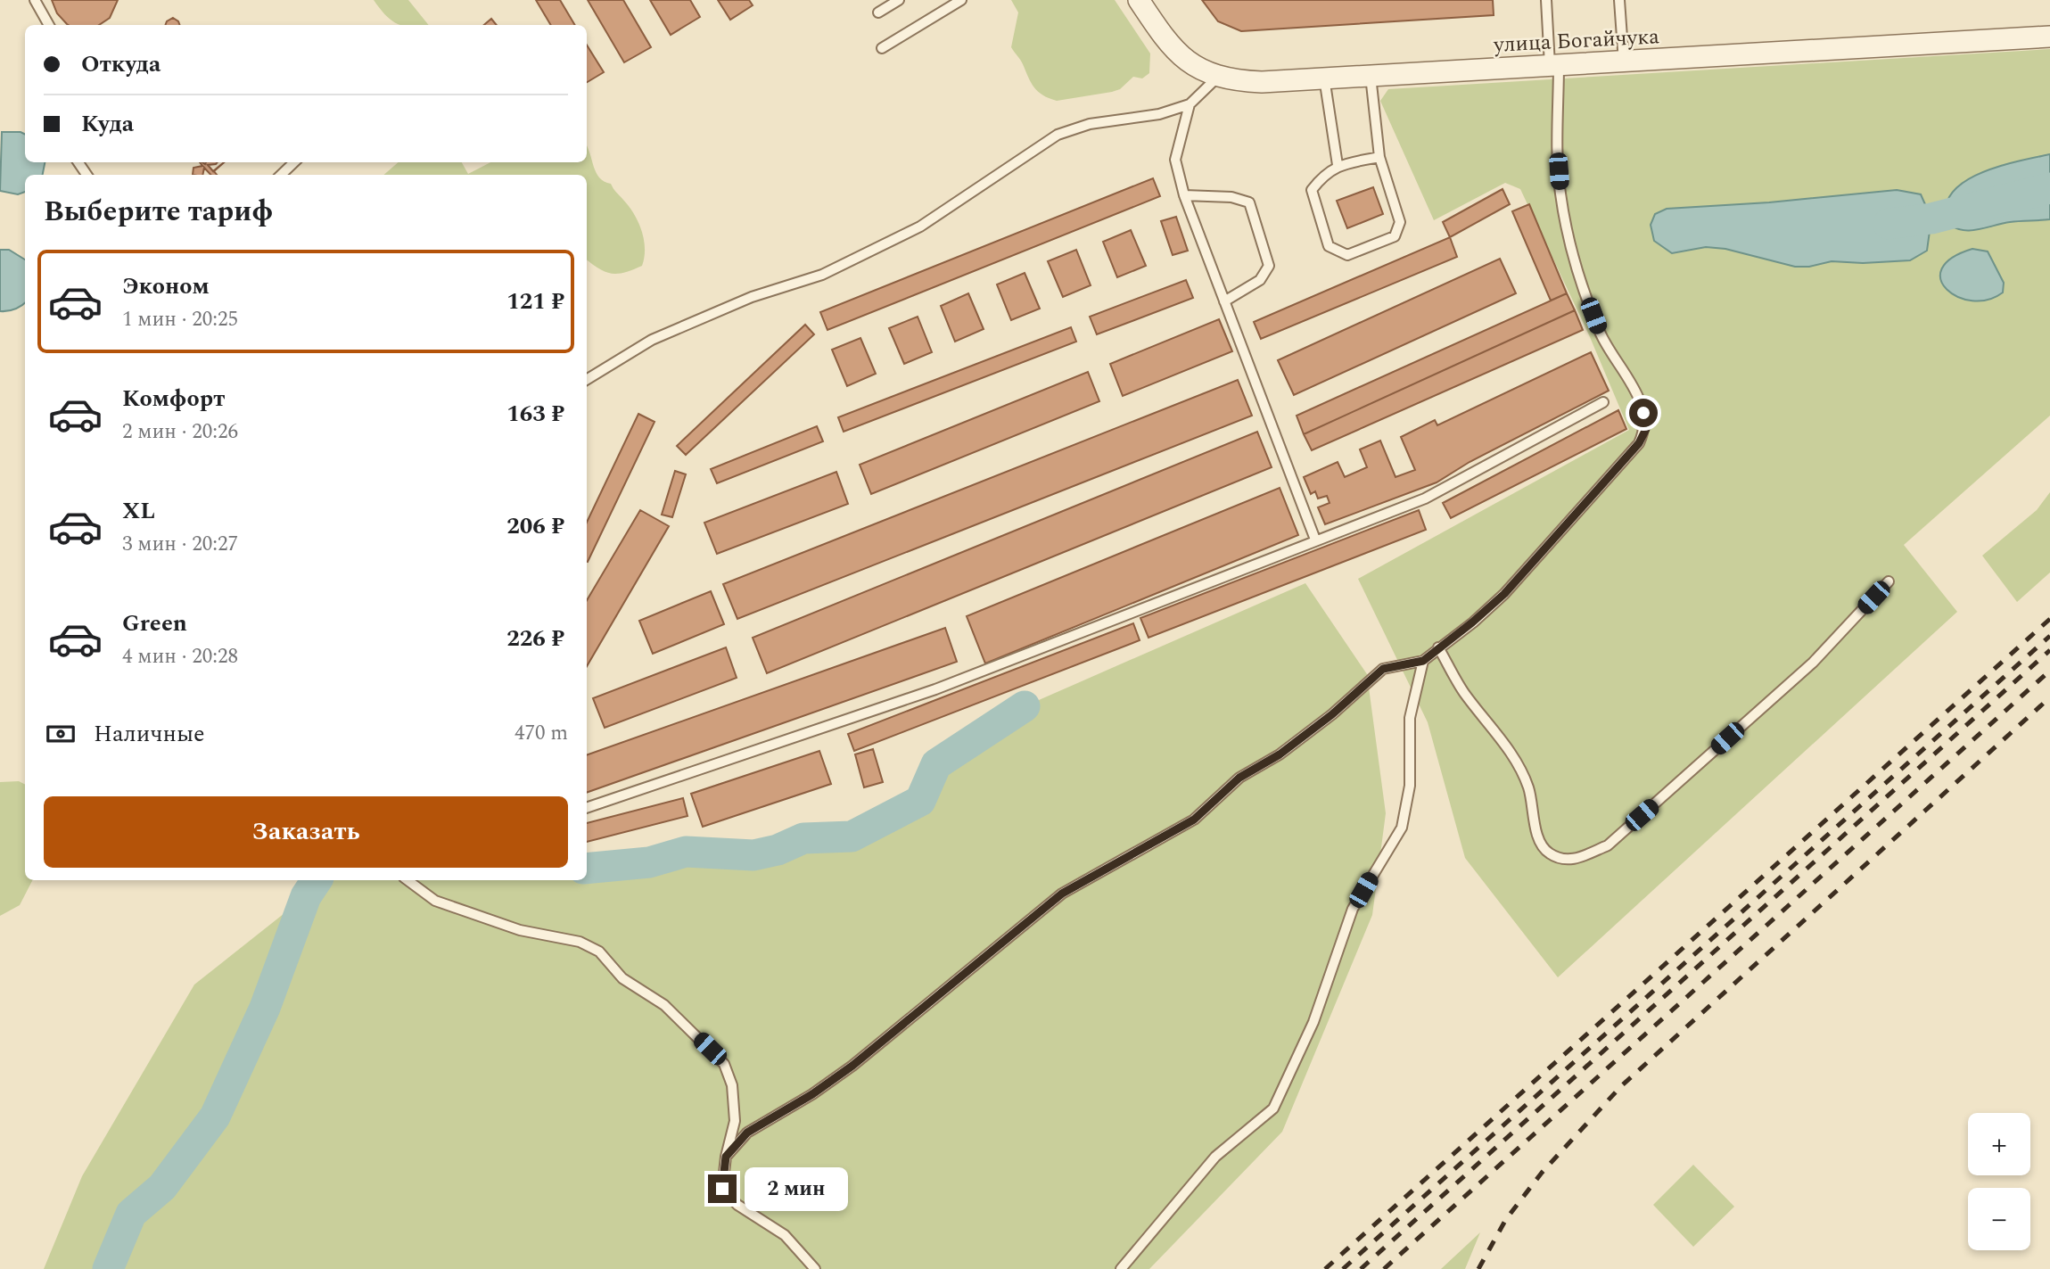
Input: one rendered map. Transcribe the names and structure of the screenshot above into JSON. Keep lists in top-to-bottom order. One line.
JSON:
{"streets":{"street":["улица Богайчука"]},"page":{"banner":["Откуда","Куда"],"heading":"Выберите тариф","list":[{"name":"Эконом","note":"1 мин · 20:25","value":"121 ₽"},{"name":"Комфорт","note":"2 мин · 20:26","value":"163 ₽"},{"name":"XL","note":"3 мин · 20:27","value":"206 ₽"},{"name":"Green","note":"4 мин · 20:28","value":"226 ₽"}],"pay":["Наличные","470 m"],"buttons":"Заказать","map_buttons":["+","−"],"bubble":"2 мин"}}
